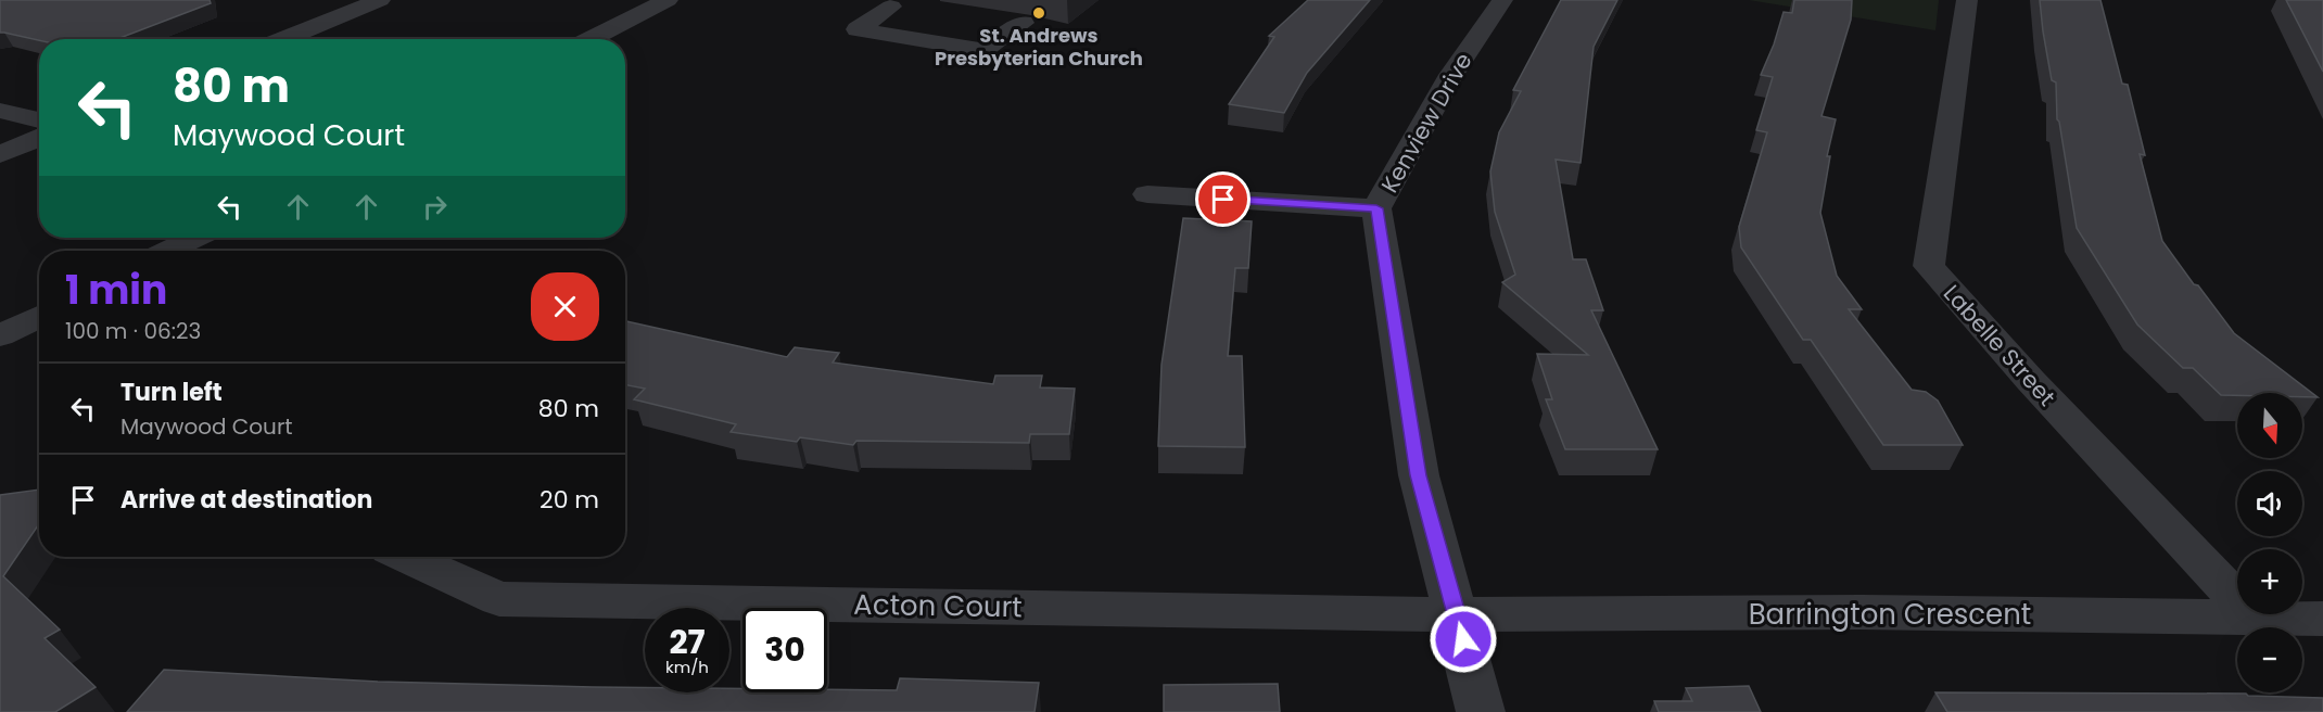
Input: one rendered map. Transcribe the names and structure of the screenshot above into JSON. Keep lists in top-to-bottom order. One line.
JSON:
{"streets":{"street":["Kenview Drive","Labelle Street","Acton Court","Barrington Crescent"]},"crossings":[["Kenview Drive","Acton Court"],["Kenview Drive","Barrington Crescent"],["Labelle Street","Barrington Crescent"],["Acton Court","Barrington Crescent"]],"places":["St. Andrews Presbyterian Church"],"north":"bottom","page":{"turn":["80 m","Maywood Court"],"heading":["1 min","100 m · 06:23"],"list":[{"name":"Turn left","note":"Maywood Court","value":"80 m"},{"name":"Arrive at destination","value":"20 m"}],"map_buttons":["+","−"],"speed":"27 km/h","limit":"30"}}
